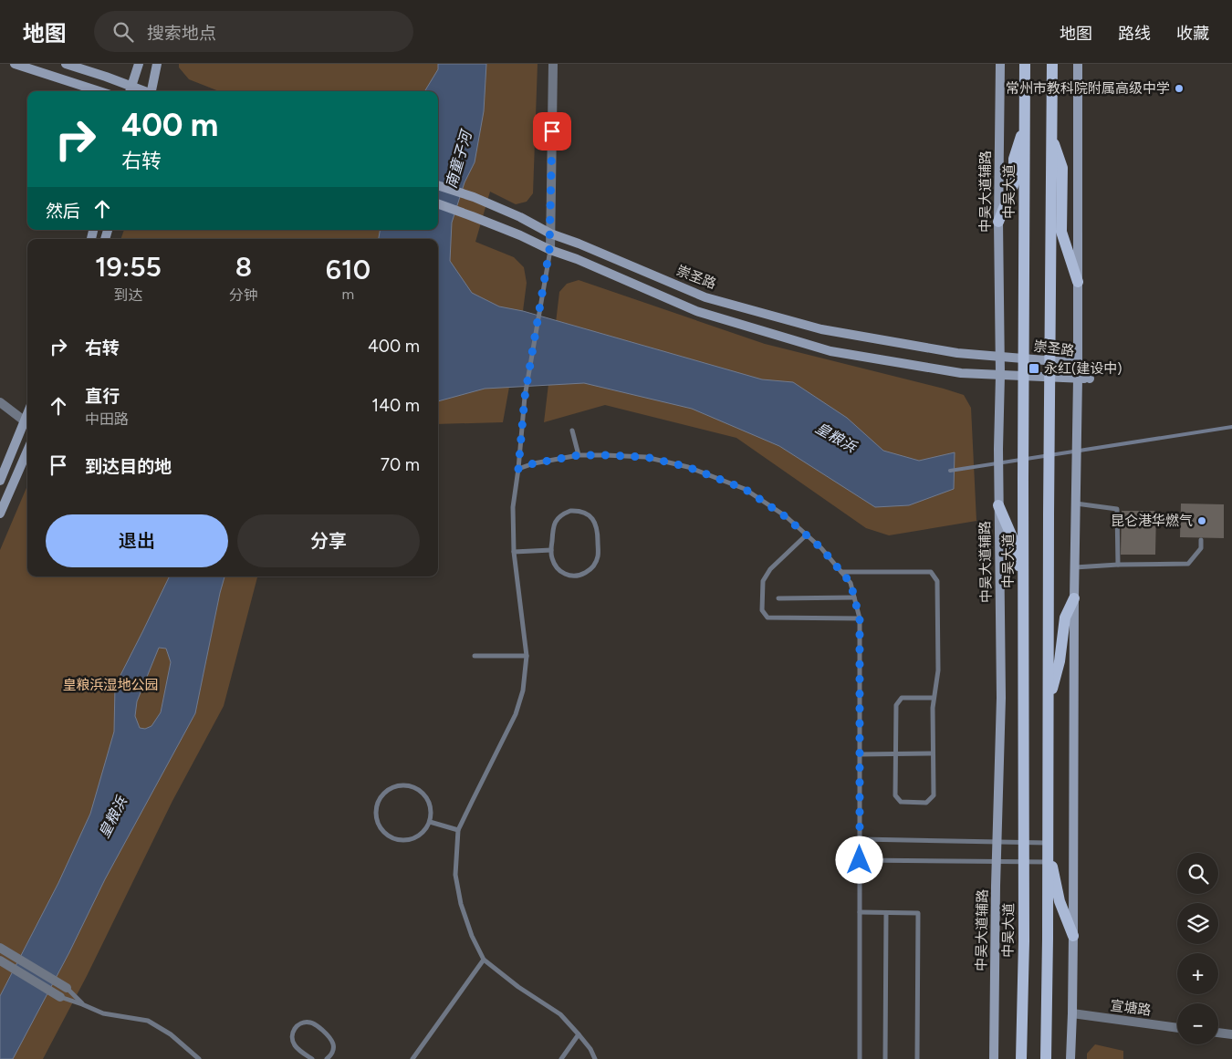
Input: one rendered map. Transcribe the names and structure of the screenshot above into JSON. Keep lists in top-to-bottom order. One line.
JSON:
{"streets":{"main road":["中吴大道辅路","中吴大道","崇圣路"],"street":["宣塘路"]},"crossings":[["中吴大道辅路","崇圣路"],["中吴大道","崇圣路"]],"water":["南童子河","皇粮浜"],"parks":["皇粮浜湿地公园"],"places":{"other":["常州市教科院附属高级中学","昆仑港华燃气"],"transit":["永红(建设中)"]},"page":{"header":"地图","search":"搜索地点","nav":["地图","路线","收藏"],"turn":["400 m","右转"],"then":"然后","eta":["19:55","到达","8","分钟","610","m"],"list":[{"name":"右转","value":"400 m"},{"name":"直行","note":"中田路","value":"140 m"},{"name":"到达目的地","value":"70 m"}],"buttons":["退出","分享"],"map_buttons":["+","−"]}}
